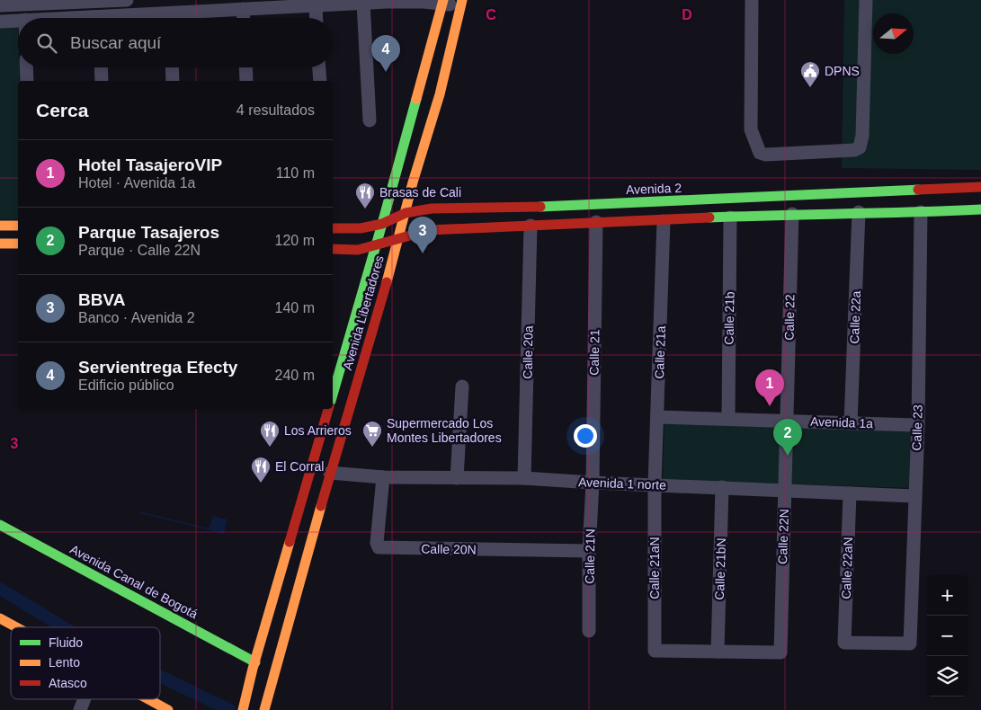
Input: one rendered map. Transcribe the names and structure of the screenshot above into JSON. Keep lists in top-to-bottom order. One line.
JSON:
{"streets":{"main road":["Avenida 2","Avenida Libertadores","Avenida Canal de Bogotá"],"street":["Calle 22","Calle 22a","Calle 21b","Calle 20a","Calle 21","Calle 21a","Avenida 1a","Calle 23","Avenida 1 norte","Calle 22N","Calle 20N","Calle 21N","Calle 21aN","Calle 22aN","Calle 21bN"]},"crossings":[["Avenida 2","Avenida Libertadores"],["Avenida Libertadores","Avenida 1 norte"],["Calle 22","Avenida 1a"],["Calle 22","Calle 22N"],["Calle 22a","Avenida 1a"],["Calle 21b","Avenida 1a"],["Calle 20a","Avenida 1 norte"],["Calle 21","Avenida 1 norte"],["Calle 21","Calle 21N"],["Calle 21a","Avenida 1a"],["Calle 21a","Avenida 1 norte"],["Calle 21a","Calle 21aN"],["Avenida 1a","Calle 23"],["Avenida 1a","Calle 22N"],["Calle 23","Avenida 1 norte"],["Calle 23","Calle 22aN"],["Avenida 1 norte","Calle 22N"],["Avenida 1 norte","Calle 20N"],["Avenida 1 norte","Calle 21N"],["Avenida 1 norte","Calle 21aN"],["Avenida 1 norte","Calle 22aN"],["Avenida 1 norte","Calle 21bN"],["Calle 22N","Calle 21aN"],["Calle 22N","Calle 21bN"],["Calle 20N","Calle 21N"],["Calle 21aN","Calle 21bN"]],"places":{"public building":["DPNS"],"restaurant":["Brasas de Cali","Los Arrieros","El Corral"],"supermarket":["Supermercado Los Montes Libertadores"]},"legend":["Fluido","Lento","Atasco"],"north":"right","page":{"search":"Buscar aquí","pins":["4","3","1","2"],"heading":["Cerca","4 resultados"],"list":[{"mark":"1","name":"Hotel TasajeroVIP","note":"Hotel · Avenida 1a","value":"110 m"},{"mark":"2","name":"Parque Tasajeros","note":"Parque · Calle 22N","value":"120 m"},{"mark":"3","name":"BBVA","note":"Banco · Avenida 2","value":"140 m"},{"mark":"4","name":"Servientrega Efecty","note":"Edificio público","value":"240 m"}],"map_buttons":["+","−"]},"grid":{"columns":["C","D"],"rows":["3"]}}
